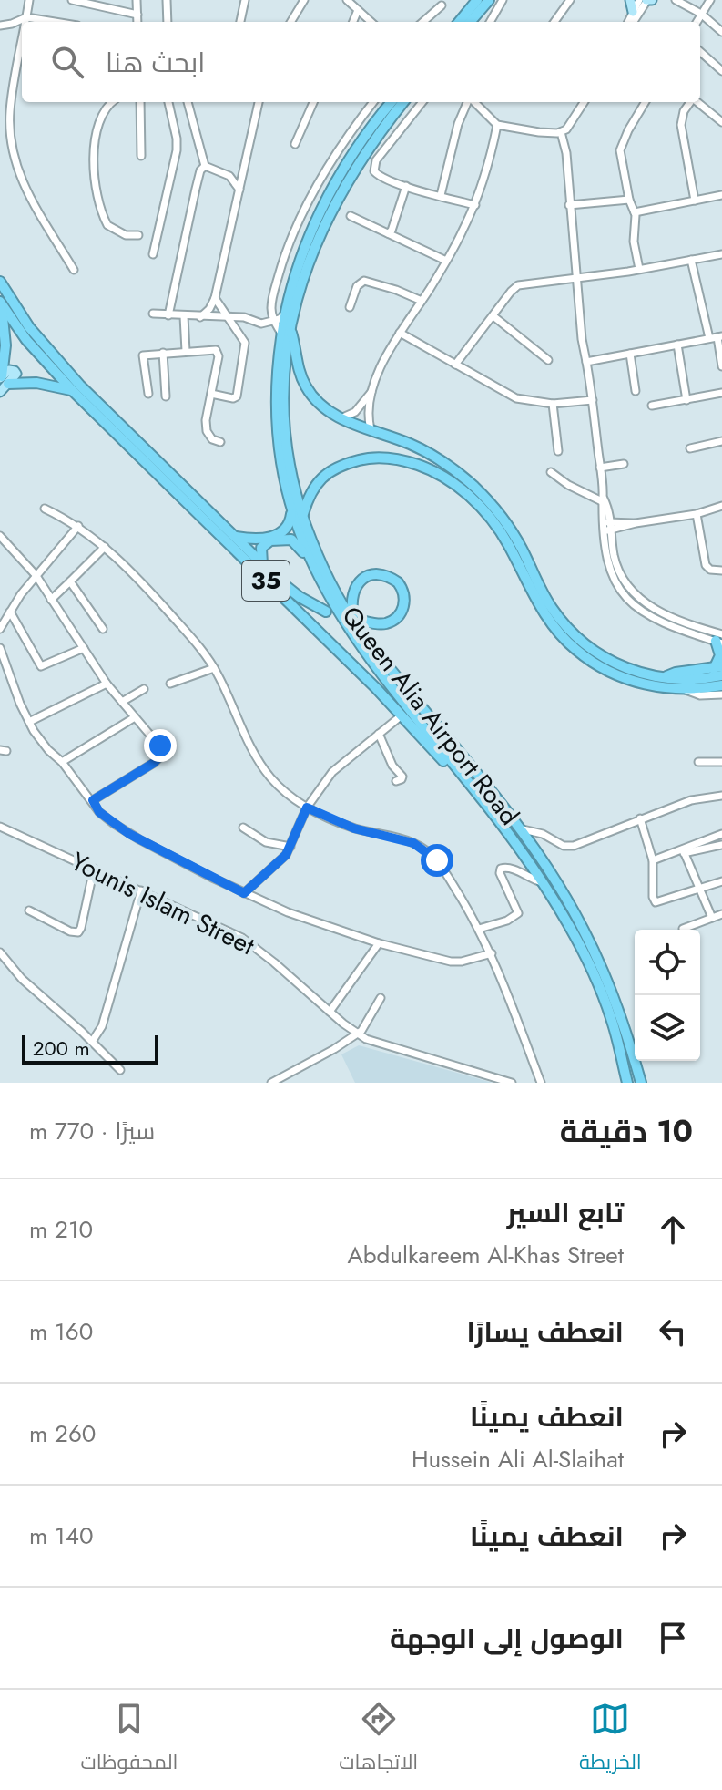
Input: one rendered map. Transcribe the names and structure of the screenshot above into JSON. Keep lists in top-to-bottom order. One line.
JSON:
{"streets":{"highway":["35","Queen Alia Airport Road"],"street":["Younis Islam Street"]},"crossings":[["35","Queen Alia Airport Road"]],"scale_bar":"200 m","page":{"search":"ابحث هنا","scale":"200 m","heading":["10 دقيقة","سيرًا · 770 m"],"list":[["تابع السير","Abdulkareem Al-Khas Street","210 m"],["انعطف يسارًا","160 m"],["انعطف يمينًا","Hussein Ali Al-Slaihat","260 m"],["انعطف يمينًا","140 m"],"الوصول إلى الوجهة"],"nav":["الخريطة","الاتجاهات","المحفوظات"]}}
